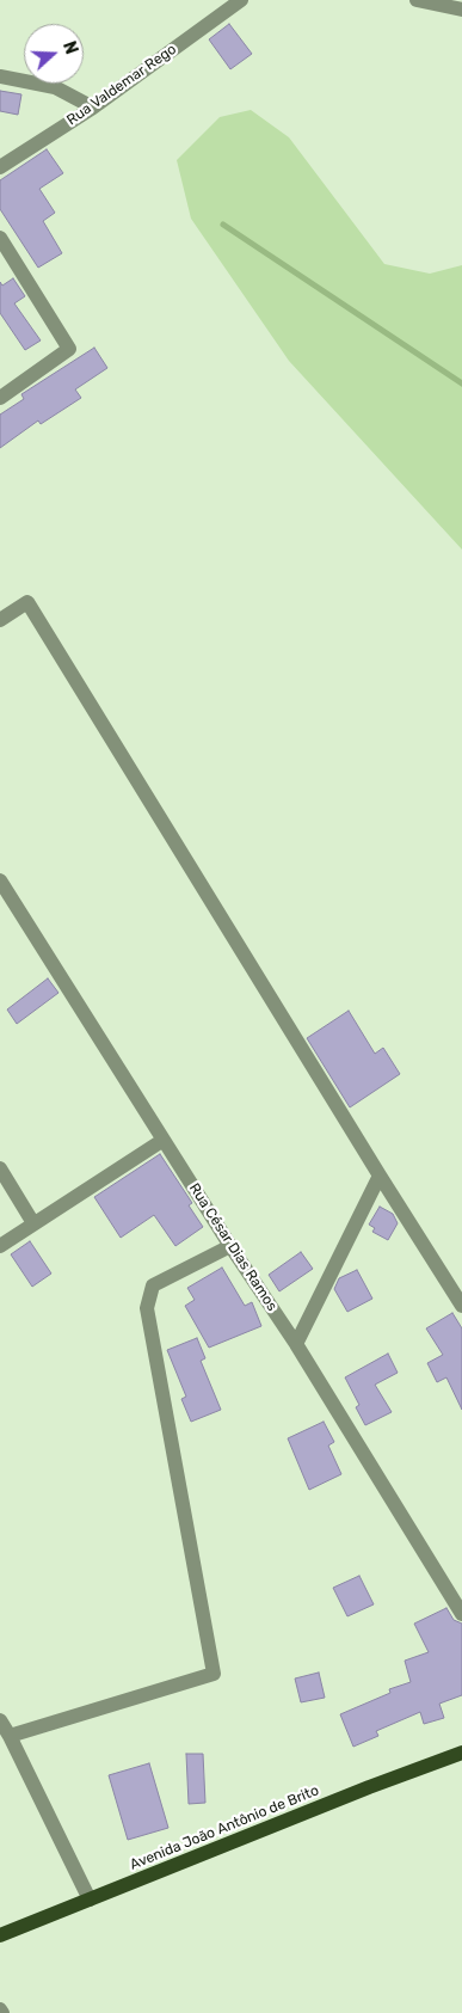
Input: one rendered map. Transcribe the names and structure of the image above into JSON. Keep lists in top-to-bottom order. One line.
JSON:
{"streets":{"main road":["Avenida João Antônio de Brito"],"street":["Rua Valdemar Rego","Rua César Dias Ramos"]},"north":"right"}
